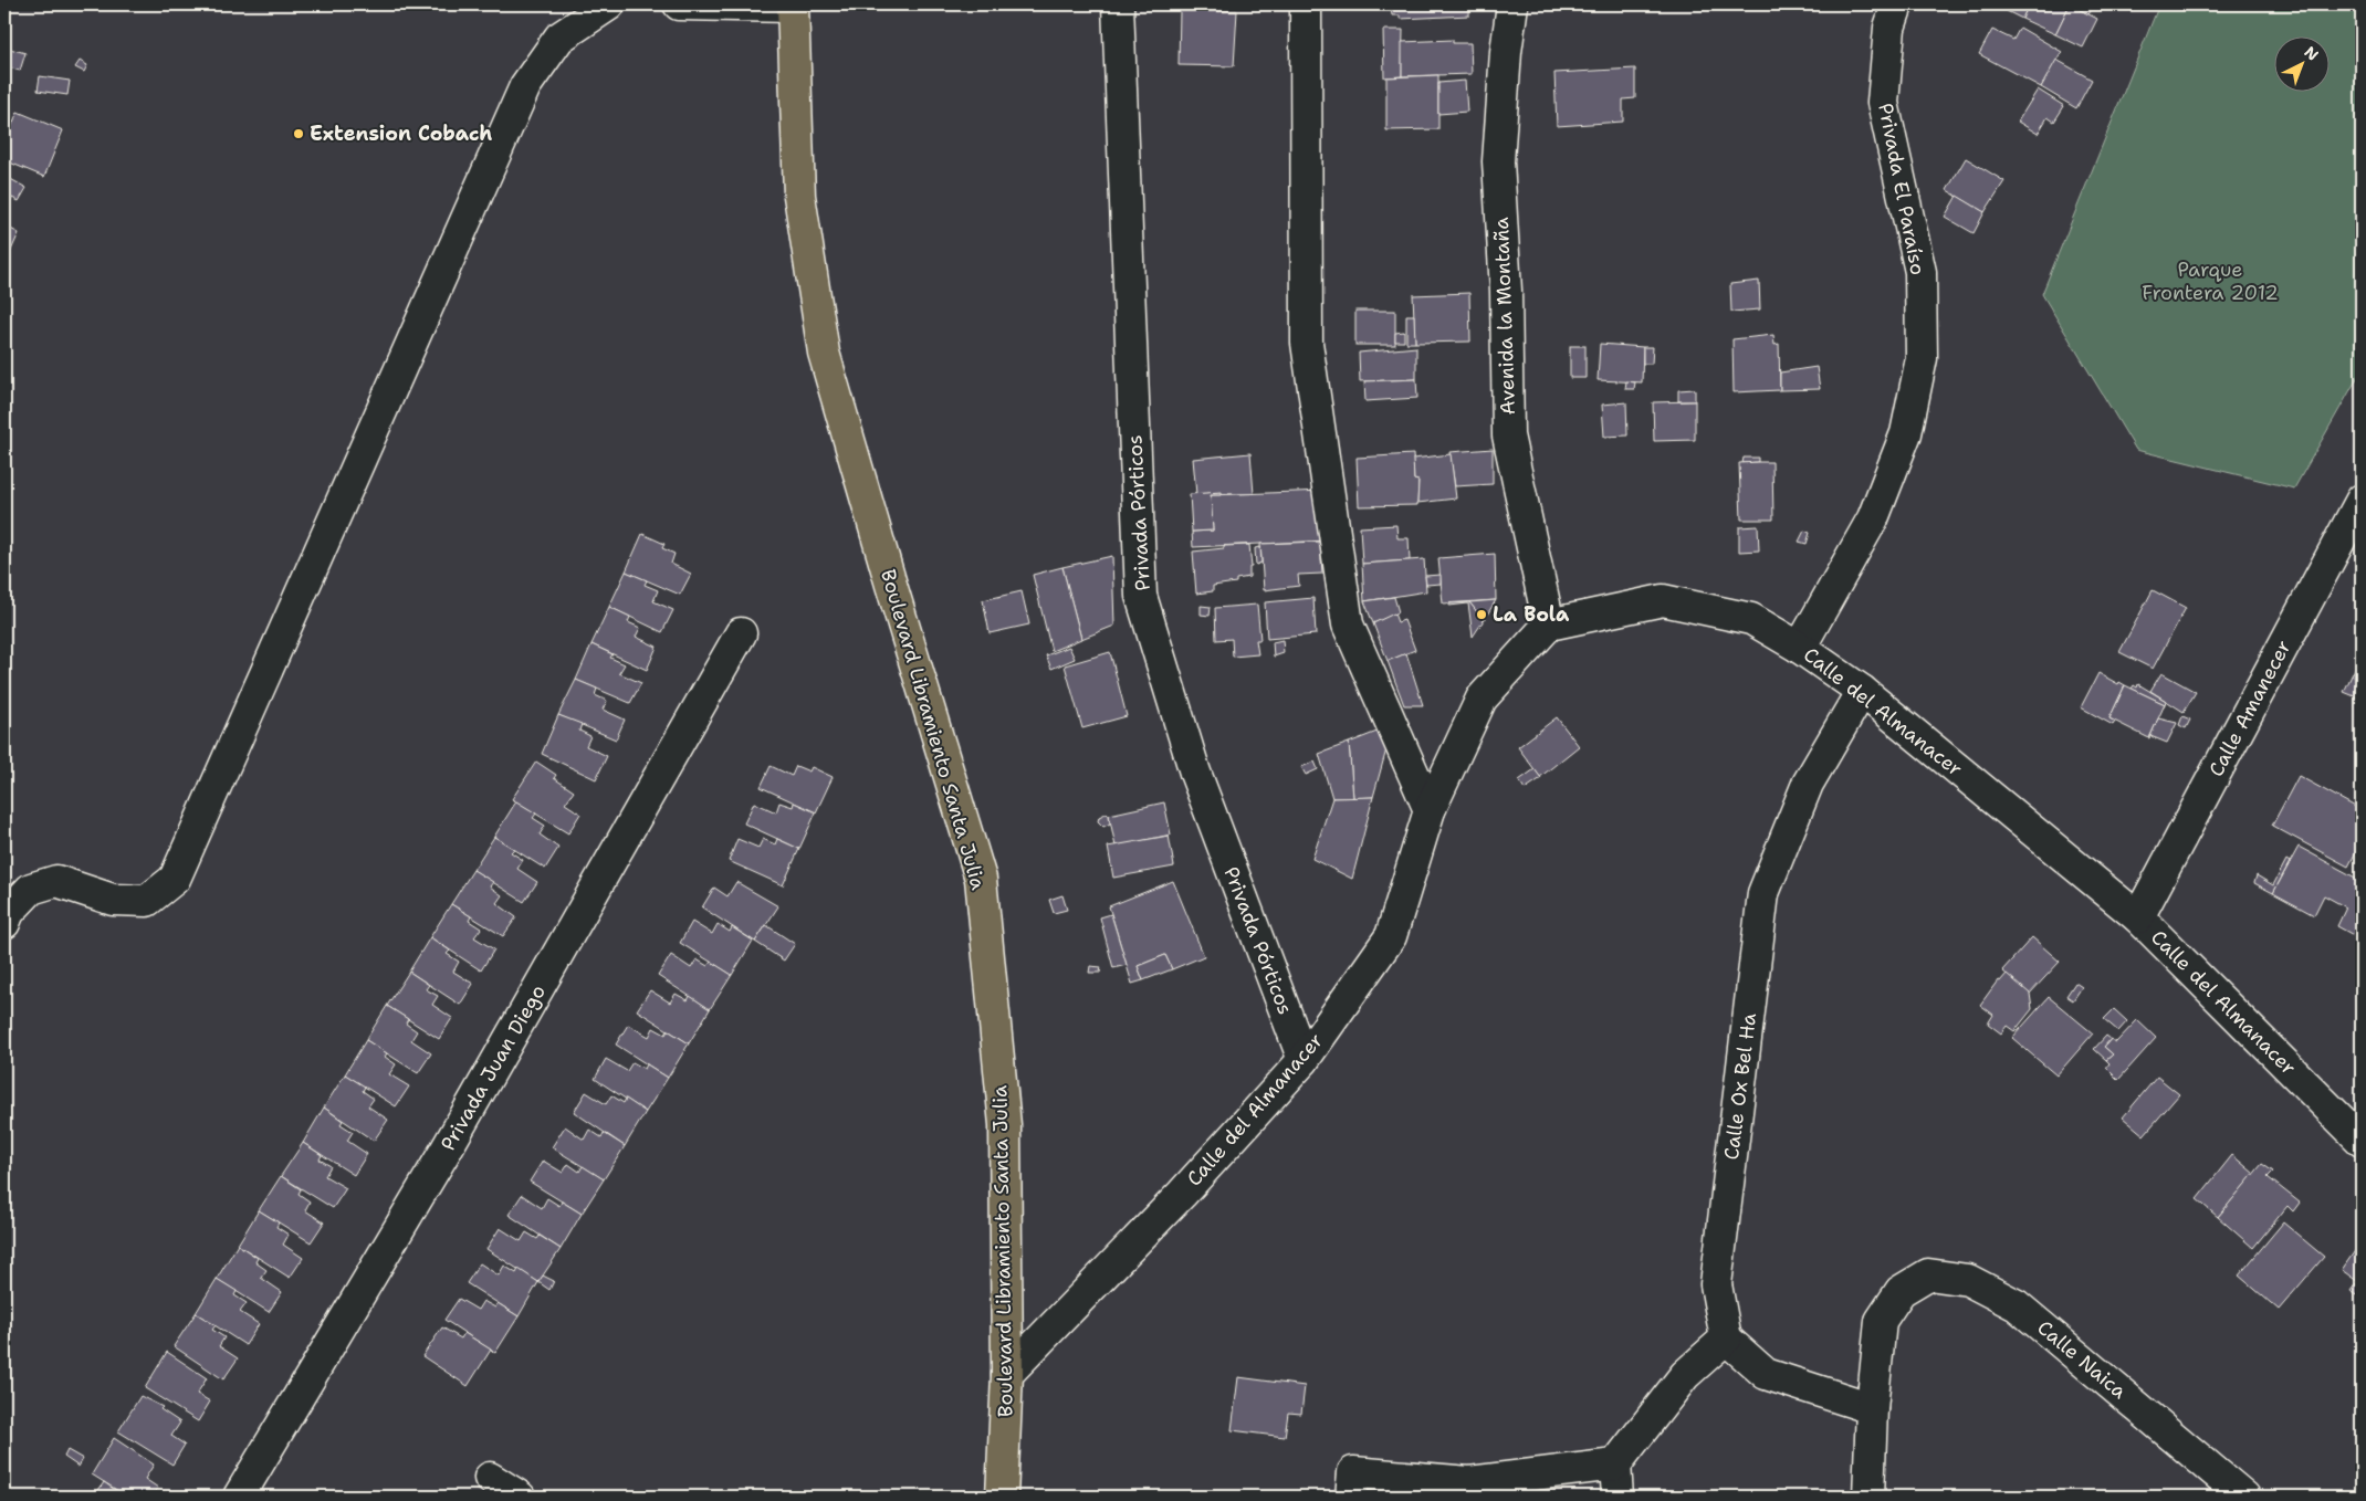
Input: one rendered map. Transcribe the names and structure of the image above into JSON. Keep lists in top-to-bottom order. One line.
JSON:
{"streets":{"main road":["Boulevard Libramiento Santa Julia"],"street":["Privada El Paraíso","Avenida la Montaña","Privada Pórticos","Calle Amanecer","Calle del Almanacer","Privada Juan Diego","Calle Ox Bel Ha","Calle Naica"]},"crossings":[["Privada El Paraíso","Calle del Almanacer"],["Avenida la Montaña","Calle del Almanacer"],["Privada Pórticos","Calle del Almanacer"],["Calle Amanecer","Calle del Almanacer"],["Calle del Almanacer","Boulevard Libramiento Santa Julia"],["Calle del Almanacer","Calle Ox Bel Ha"]],"parks":["Parque Frontera 2012"],"places":["Extension Cobach","La Bola"],"north":"top right"}
